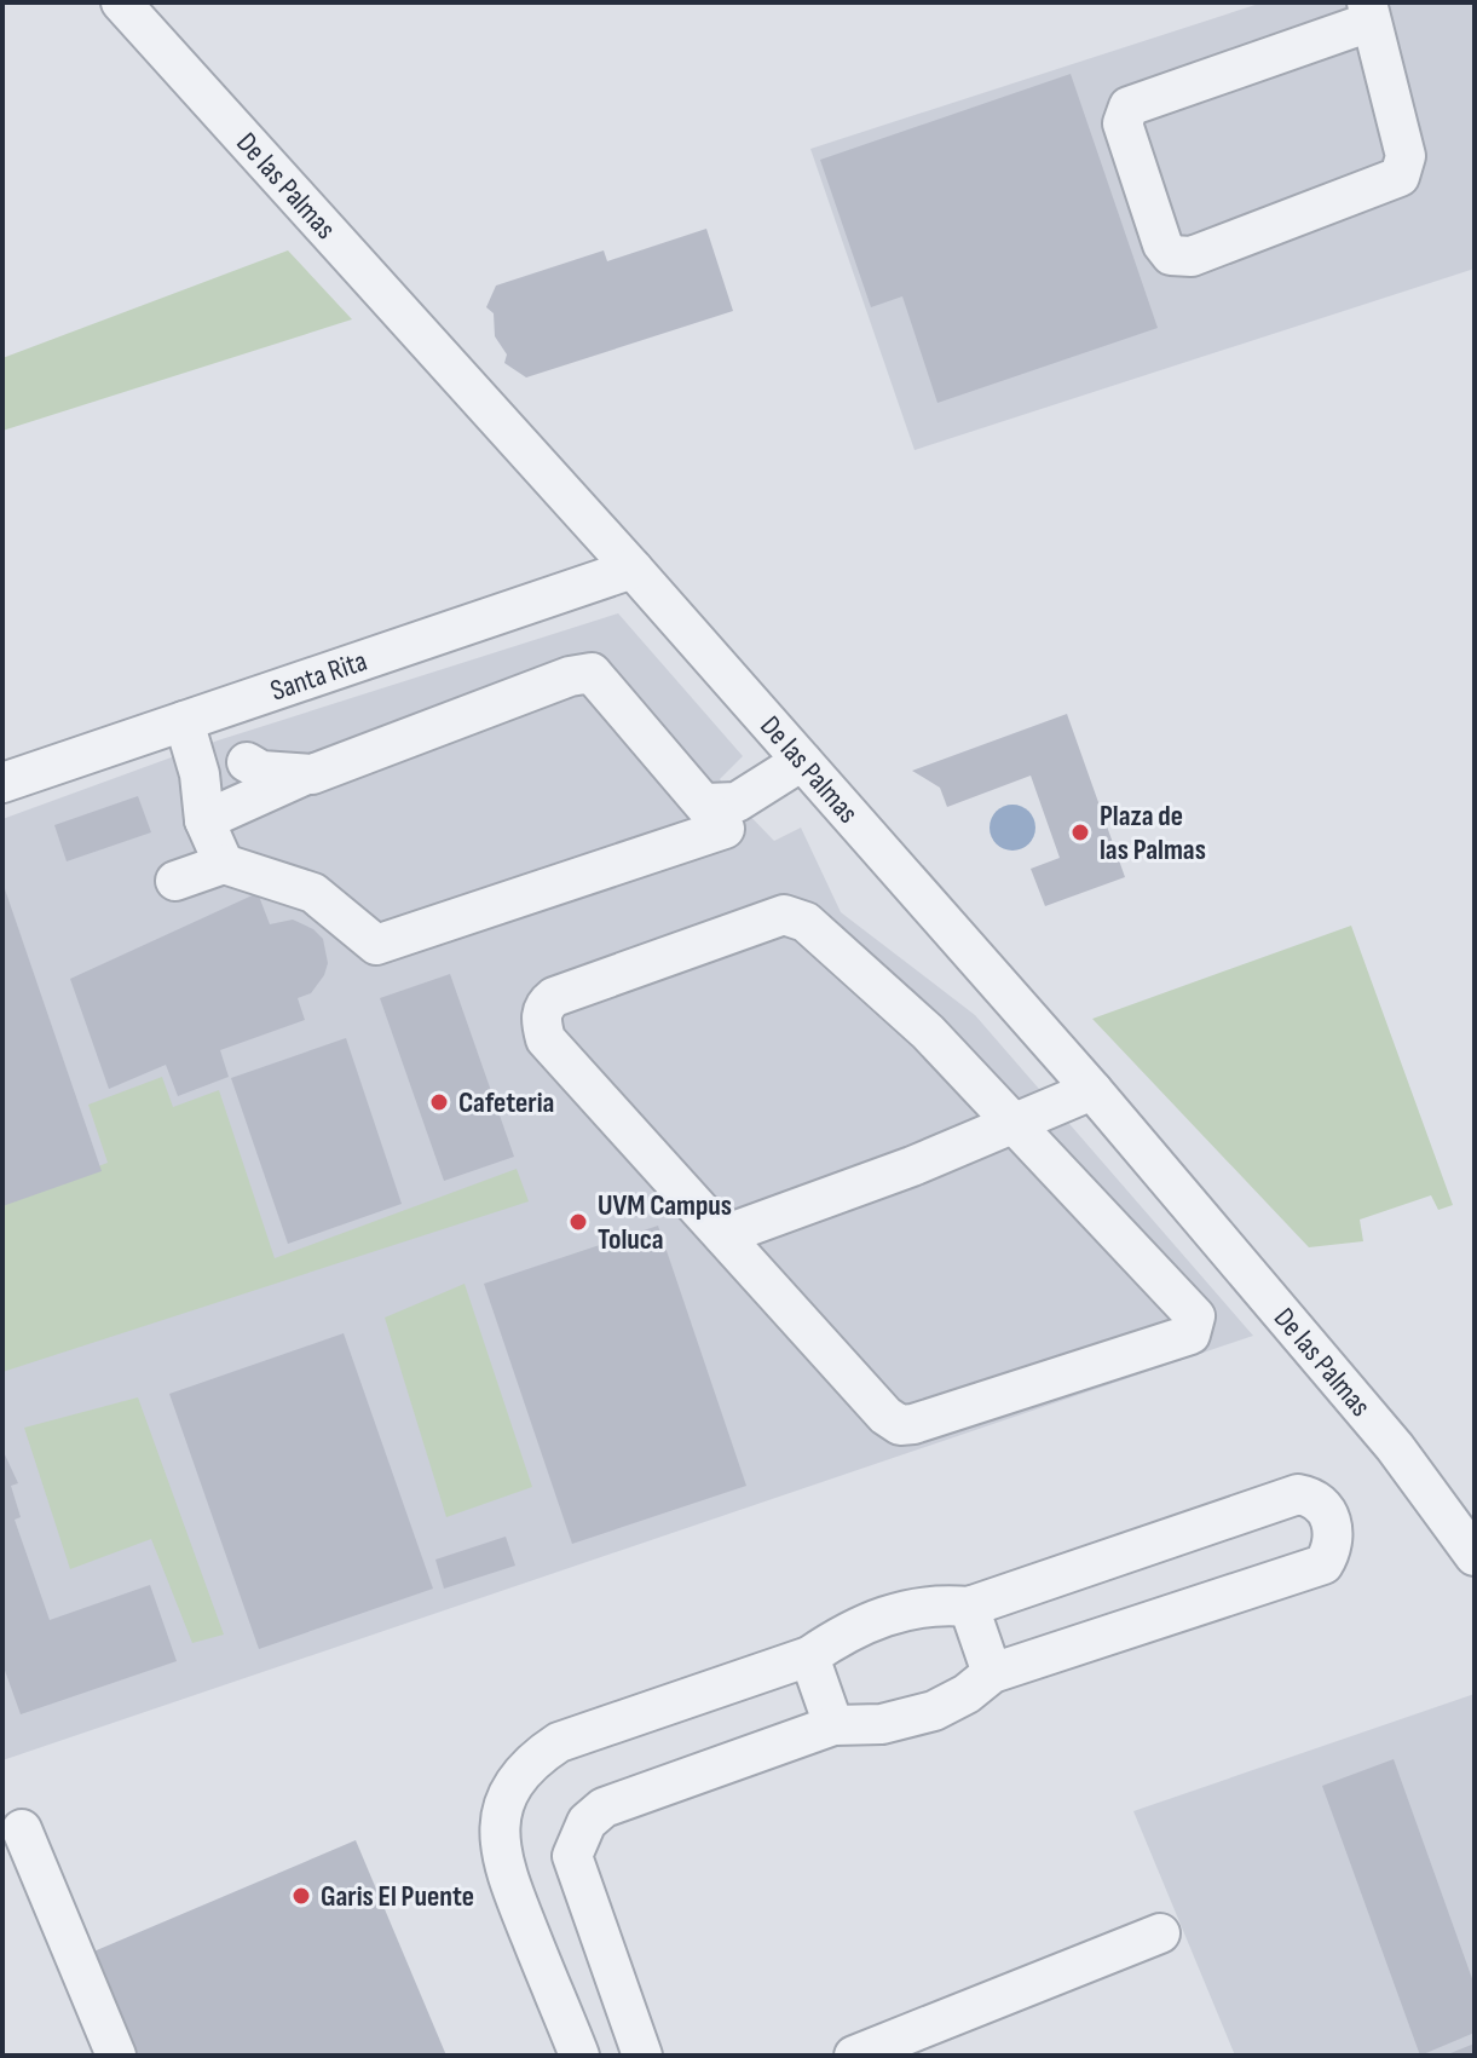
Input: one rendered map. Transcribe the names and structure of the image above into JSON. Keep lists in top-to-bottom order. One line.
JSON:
{"streets":{"street":["De las Palmas","Santa Rita"]},"crossings":[["De las Palmas","Santa Rita"]],"places":["Plaza de las Palmas","Cafeteria","UVM Campus Toluca","Garis El Puente"]}
